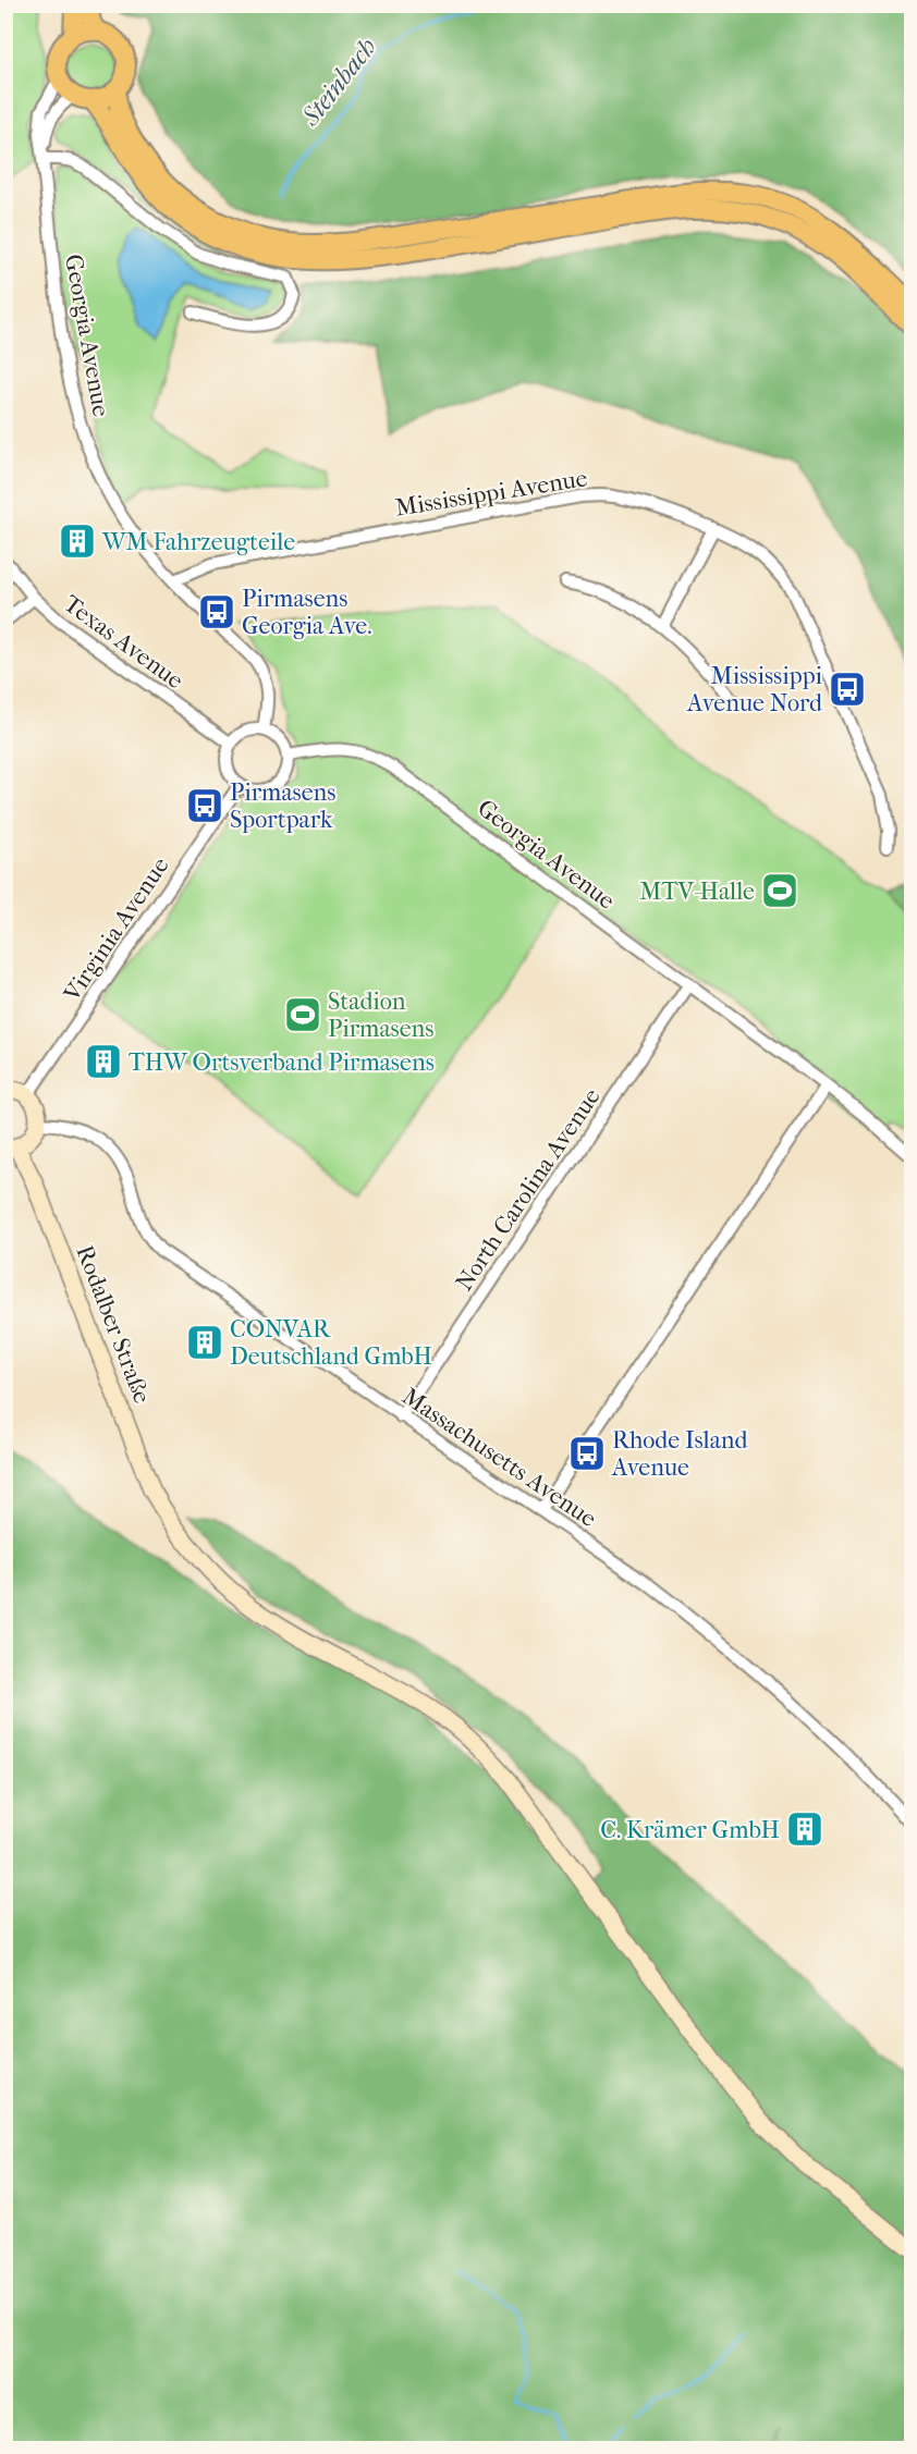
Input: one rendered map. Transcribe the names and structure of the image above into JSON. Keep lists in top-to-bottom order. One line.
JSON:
{"streets":{"main road":["Rodalber Straße"],"street":["Georgia Avenue","Mississippi Avenue","Texas Avenue","Virginia Avenue","North Carolina Avenue","Massachusetts Avenue"]},"crossings":[["Georgia Avenue","Mississippi Avenue"],["Georgia Avenue","Texas Avenue"],["Georgia Avenue","Virginia Avenue"],["Georgia Avenue","North Carolina Avenue"],["Texas Avenue","Virginia Avenue"],["North Carolina Avenue","Massachusetts Avenue"],["Rodalber Straße","Massachusetts Avenue"]],"water":["Steinbach"],"places":{"building":["WM Fahrzeugteile","THW Ortsverband Pirmasens","CONVAR Deutschland GmbH","C. Krämer GmbH"],"bus stop":["Pirmasens Georgia Ave.","Mississippi Avenue Nord","Pirmasens Sportpark","Rhode Island Avenue"],"sports":["MTV-Halle","Stadion Pirmasens"]}}
